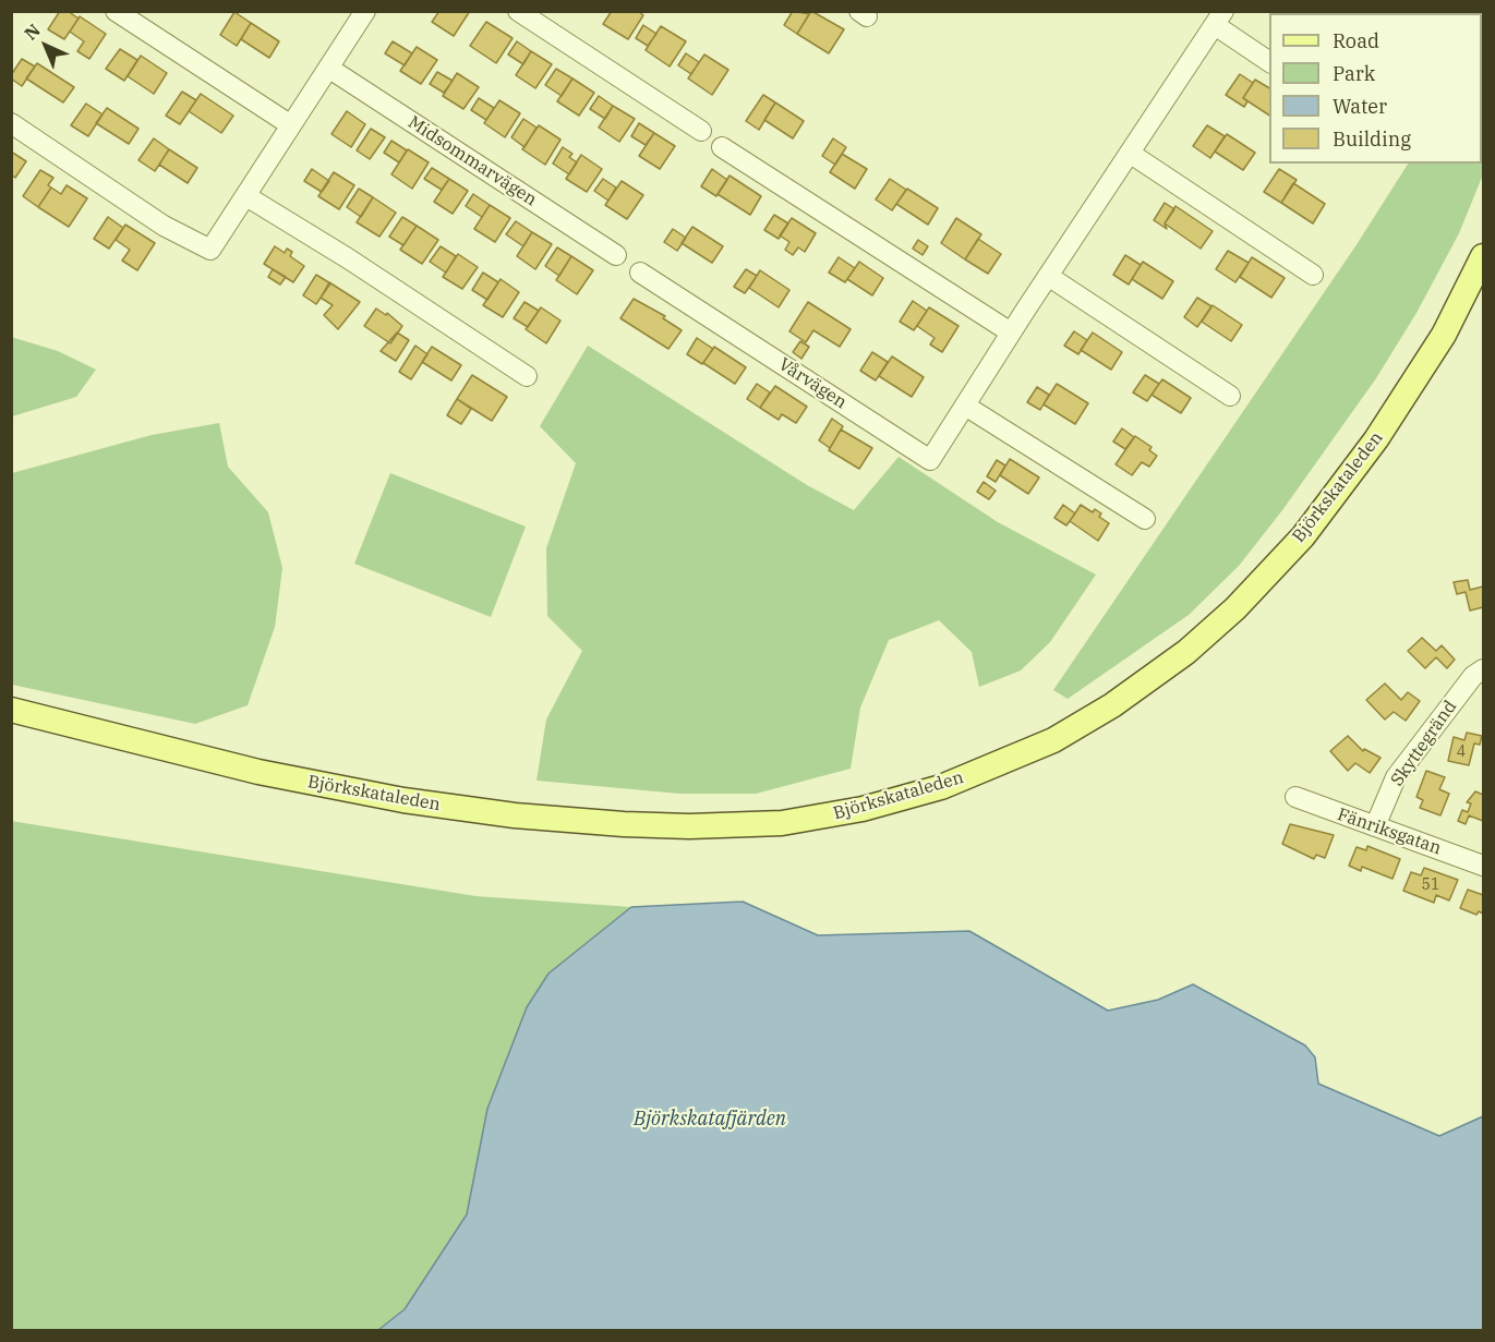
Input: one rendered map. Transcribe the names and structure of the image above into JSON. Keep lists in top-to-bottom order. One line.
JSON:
{"streets":{"main road":["Björkskataleden"],"street":["Midsommarvägen","Vårvägen","Skyttegränd","Fänriksgatan"]},"crossings":[["Skyttegränd","Fänriksgatan"]],"water":["Björkskatafjärden"],"house_numbers":["4","51"],"legend":["Road","Park","Water","Building"],"north":"top left"}
